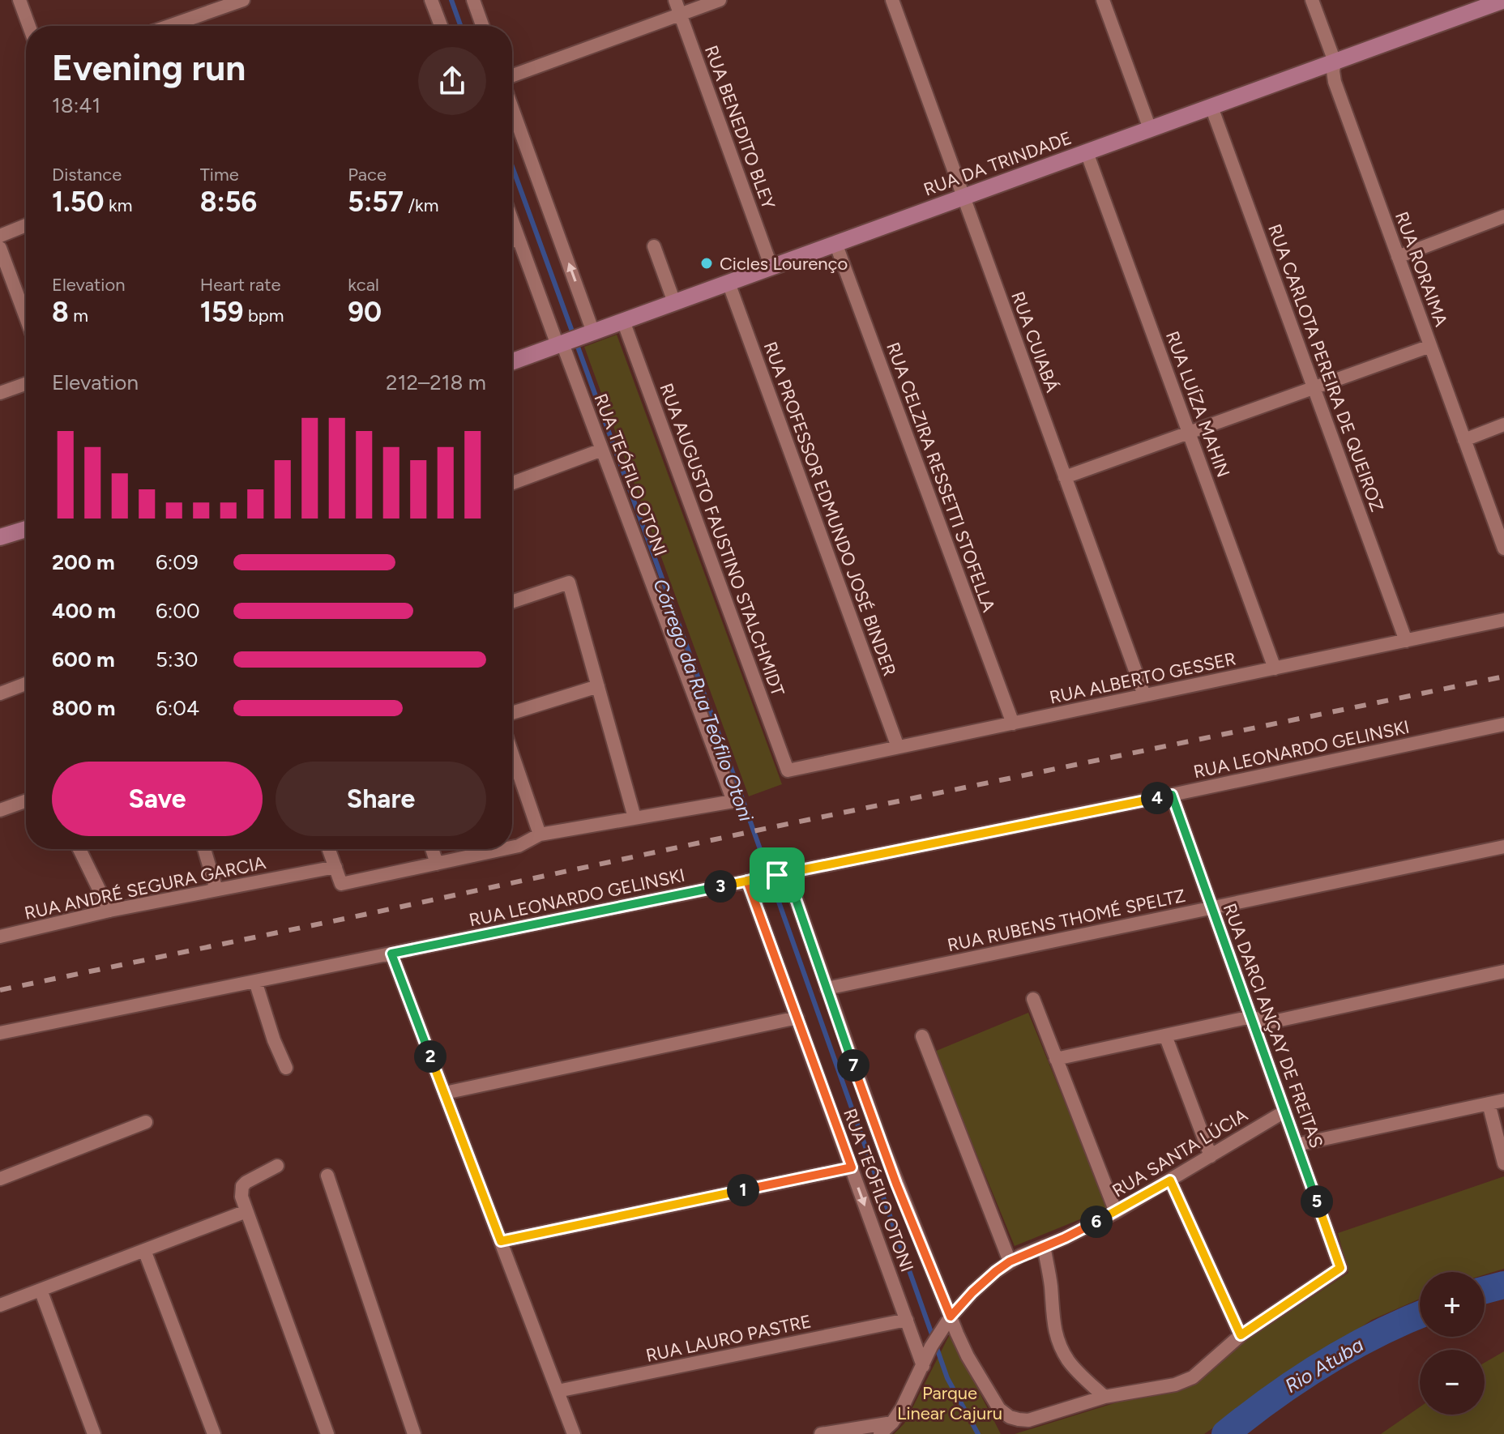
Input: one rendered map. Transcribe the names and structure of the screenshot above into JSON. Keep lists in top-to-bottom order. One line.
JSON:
{"streets":{"main road":["RUA DA TRINDADE"],"street":["RUA BENEDITO BLEY","RUA RORAIMA","RUA CUIABÁ","RUA CARLOTA PEREIRA DE QUEIROZ","RUA LUÍZA MAHIN","RUA TEÓFILO OTONI","RUA CELZIRA RESSETTI STOFELLA","RUA PROFESSOR EDMUNDO JOSÉ BINDER","RUA AUGUSTO FAUSTINO STALCHMIDT","RUA ALBERTO GESSER","RUA LEONARDO GELINSKI","RUA ANDRÉ SEGURA GARCIA","RUA RUBENS THOMÉ SPELTZ","RUA DARCI ANÇAY DE FREITAS","RUA SANTA LÚCIA","RUA LAURO PASTRE"]},"crossings":[["RUA BENEDITO BLEY","RUA DA TRINDADE"],["RUA DA TRINDADE","RUA RORAIMA"],["RUA DA TRINDADE","RUA CUIABÁ"],["RUA DA TRINDADE","RUA CARLOTA PEREIRA DE QUEIROZ"],["RUA DA TRINDADE","RUA LUÍZA MAHIN"],["RUA DA TRINDADE","RUA TEÓFILO OTONI"],["RUA DA TRINDADE","RUA CELZIRA RESSETTI STOFELLA"],["RUA DA TRINDADE","RUA PROFESSOR EDMUNDO JOSÉ BINDER"],["RUA DA TRINDADE","RUA AUGUSTO FAUSTINO STALCHMIDT"],["RUA CUIABÁ","RUA ALBERTO GESSER"],["RUA CARLOTA PEREIRA DE QUEIROZ","RUA ALBERTO GESSER"],["RUA LUÍZA MAHIN","RUA ALBERTO GESSER"],["RUA TEÓFILO OTONI","RUA LEONARDO GELINSKI"],["RUA TEÓFILO OTONI","RUA RUBENS THOMÉ SPELTZ"],["RUA TEÓFILO OTONI","RUA DARCI ANÇAY DE FREITAS"],["RUA TEÓFILO OTONI","RUA SANTA LÚCIA"],["RUA TEÓFILO OTONI","RUA LAURO PASTRE"],["RUA CELZIRA RESSETTI STOFELLA","RUA ALBERTO GESSER"],["RUA PROFESSOR EDMUNDO JOSÉ BINDER","RUA ALBERTO GESSER"],["RUA AUGUSTO FAUSTINO STALCHMIDT","RUA ALBERTO GESSER"],["RUA LEONARDO GELINSKI","RUA DARCI ANÇAY DE FREITAS"],["RUA RUBENS THOMÉ SPELTZ","RUA DARCI ANÇAY DE FREITAS"],["RUA DARCI ANÇAY DE FREITAS","RUA SANTA LÚCIA"]],"water":["Córrego da Rua Teófilo Otoni","Rio Atuba"],"parks":["Parque Linear Cajuru"],"places":["Cicles Lourenço"],"page":{"heading":["Evening run","18:41"],"stats":[["Distance","1.50 km"],["Time","8:56"],["Pace","5:57 /km"],["Elevation","8 m"],["Heart rate","159 bpm"],["kcal","90"]],"chart":["Elevation","212–218 m"],"list":[{"name":"200 m","note":"6:09"},{"name":"400 m","note":"6:00"},{"name":"600 m","note":"5:30"},{"name":"800 m","note":"6:04"}],"buttons":["Save","Share"],"pins":["4","3","2","7","1","5","6"],"map_buttons":["+","−"]}}
